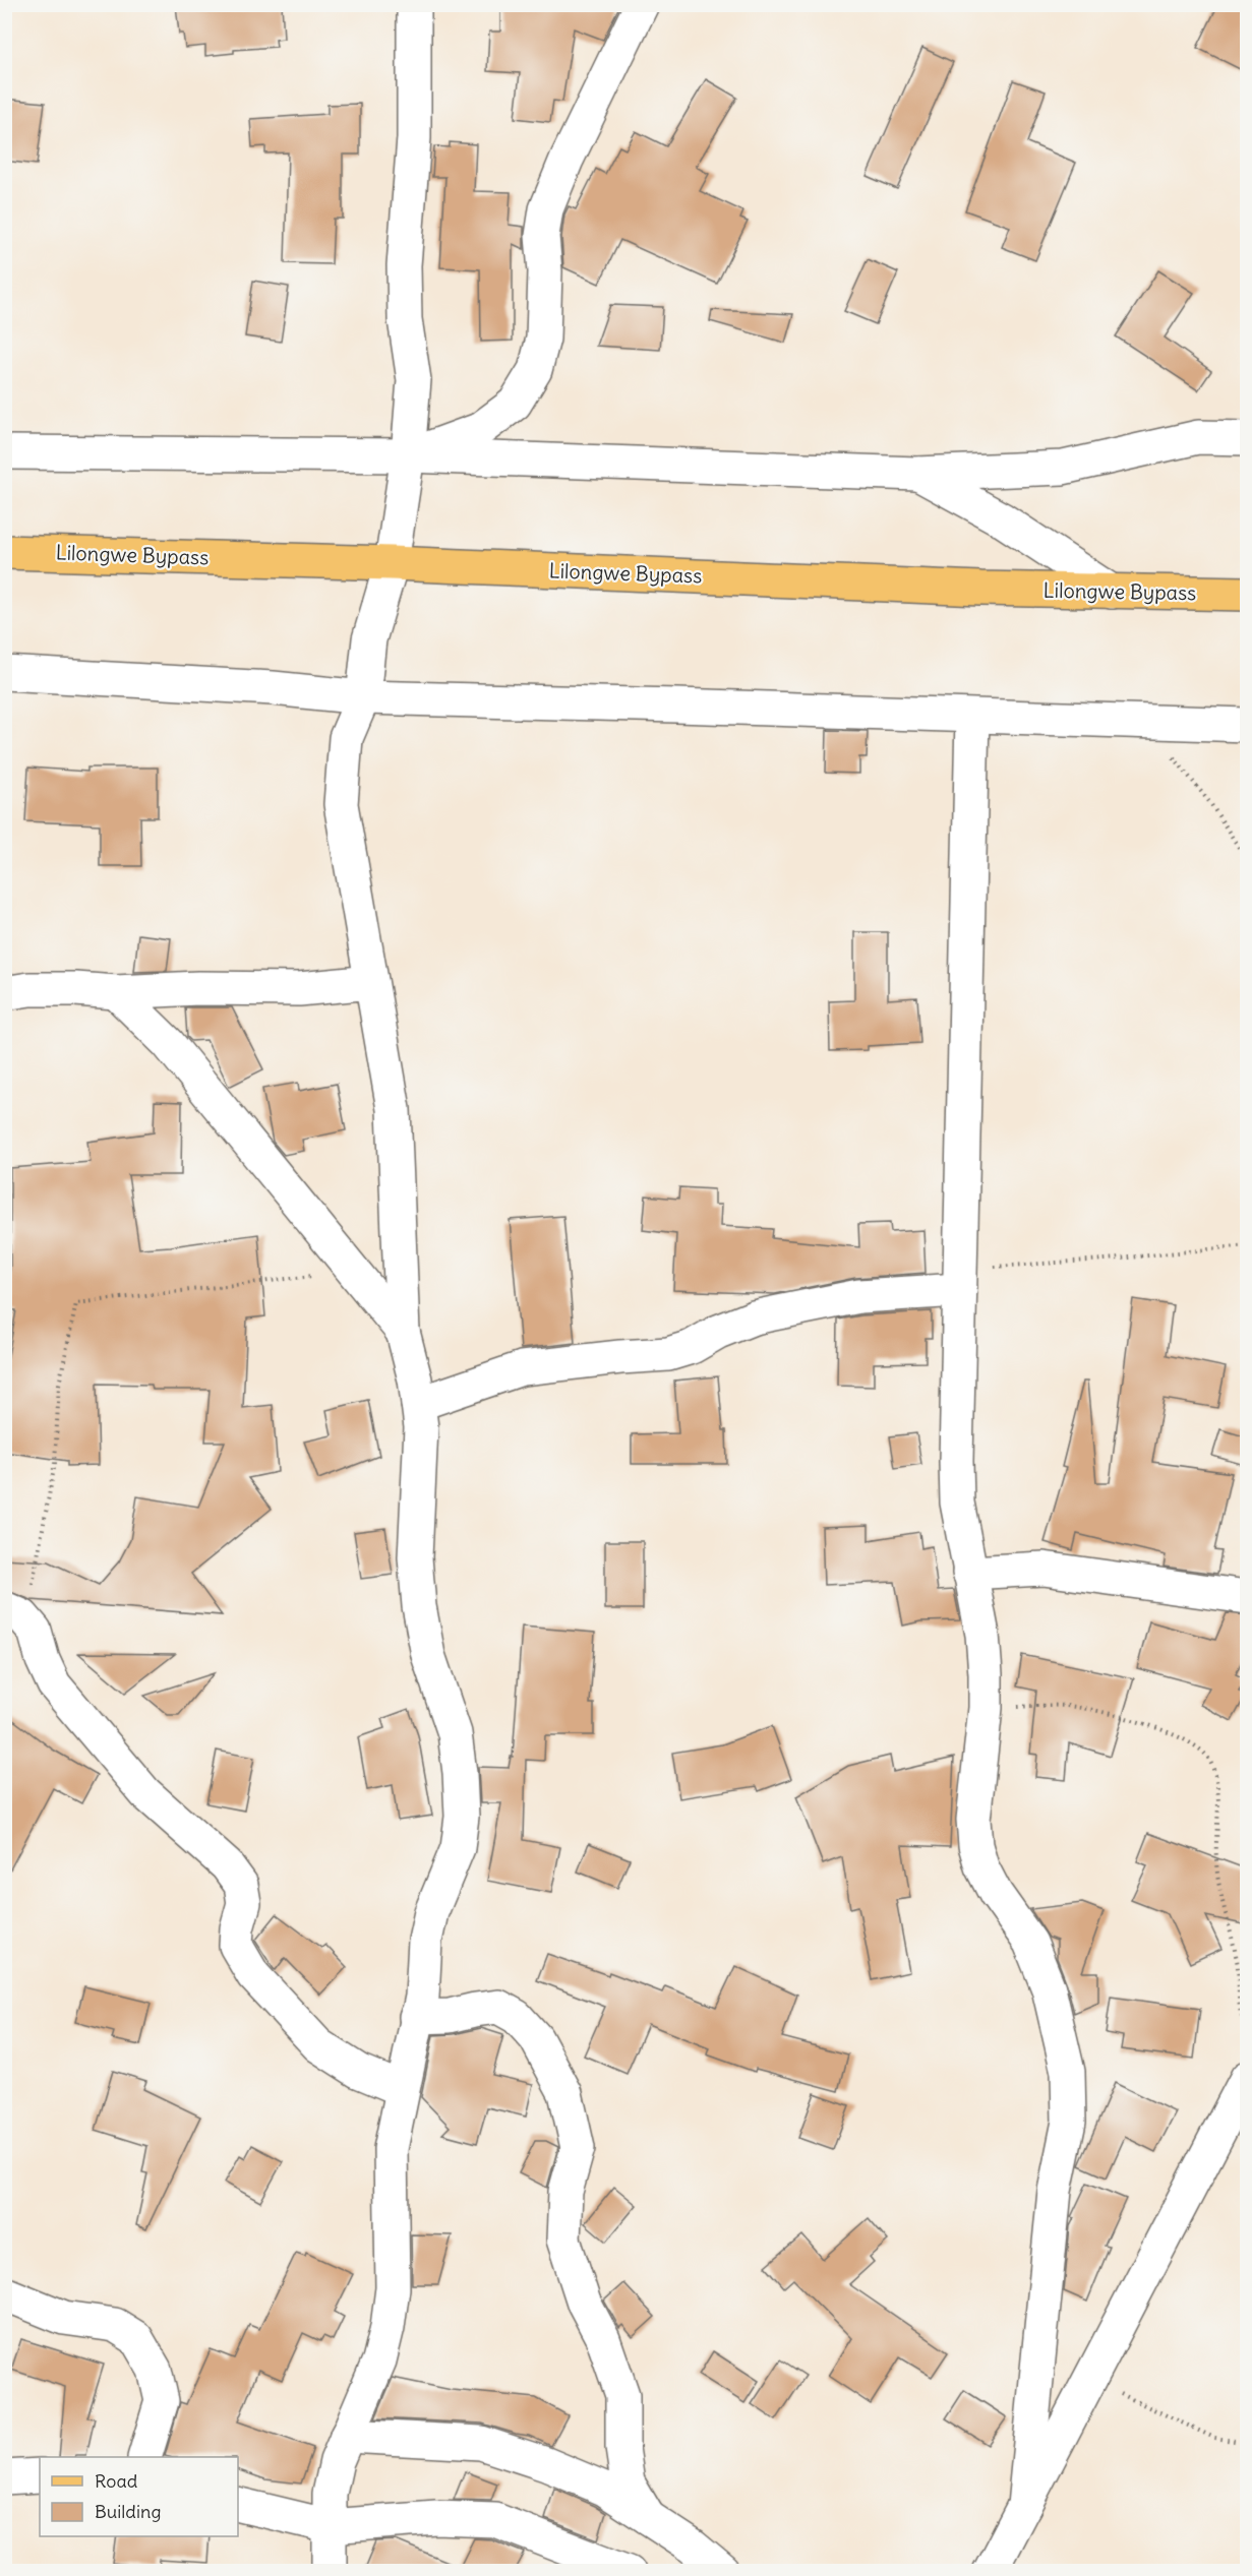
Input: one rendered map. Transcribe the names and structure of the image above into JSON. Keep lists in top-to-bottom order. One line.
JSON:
{"streets":{"main road":["Lilongwe Bypass"]},"legend":["Road","Building"]}
